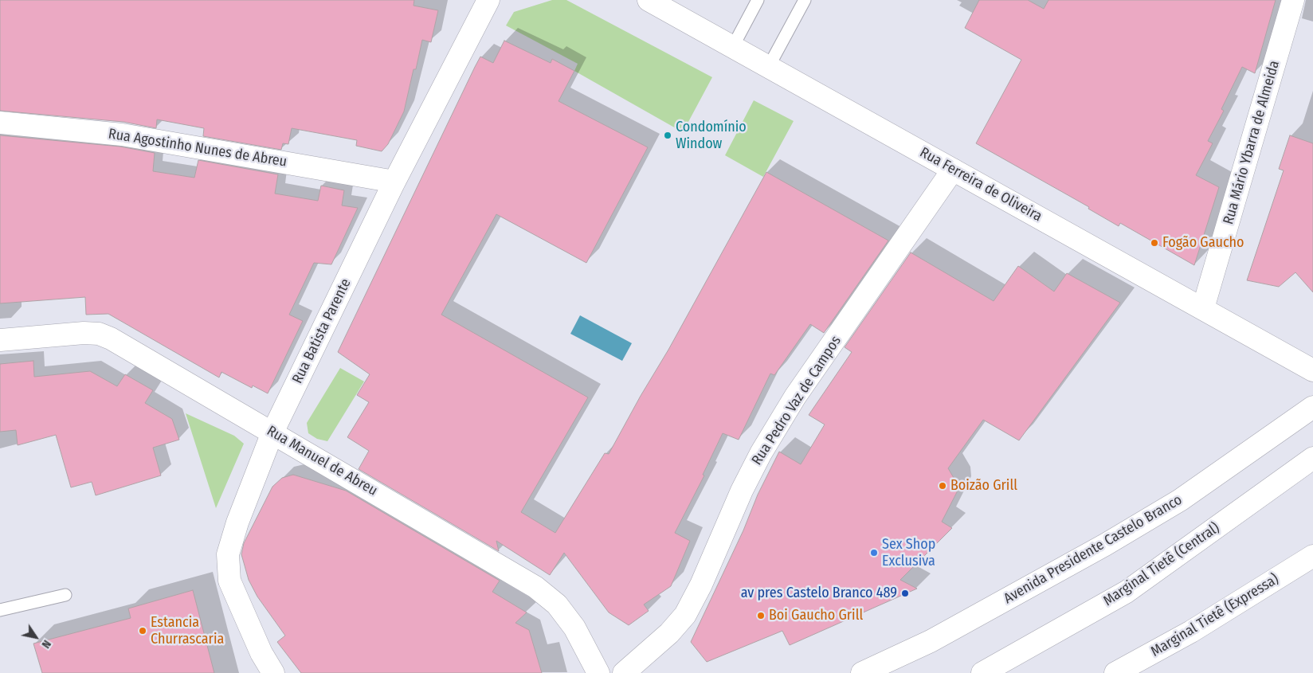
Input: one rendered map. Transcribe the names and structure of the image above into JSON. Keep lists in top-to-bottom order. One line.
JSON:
{"streets":{"main road":["Rua Mário Ybarra de Almeida","Rua Agostinho Nunes de Abreu","Rua Ferreira de Oliveira","Rua Batista Parente","Rua Pedro Vaz de Campos","Rua Manuel de Abreu","Avenida Presidente Castelo Branco","Marginal Tietê (Central)","Marginal Tietê (Expressa)"]},"crossings":[["Rua Mário Ybarra de Almeida","Rua Ferreira de Oliveira"],["Rua Agostinho Nunes de Abreu","Rua Batista Parente"],["Rua Ferreira de Oliveira","Rua Pedro Vaz de Campos"],["Rua Batista Parente","Rua Manuel de Abreu"]],"places":["Condomínio Window","Fogão Gaucho","Boizão Grill","Sex Shop Exclusiva","av pres Castelo Branco 489","Boi Gaucho Grill","Estancia Churrascaria"],"north":"bottom right"}
